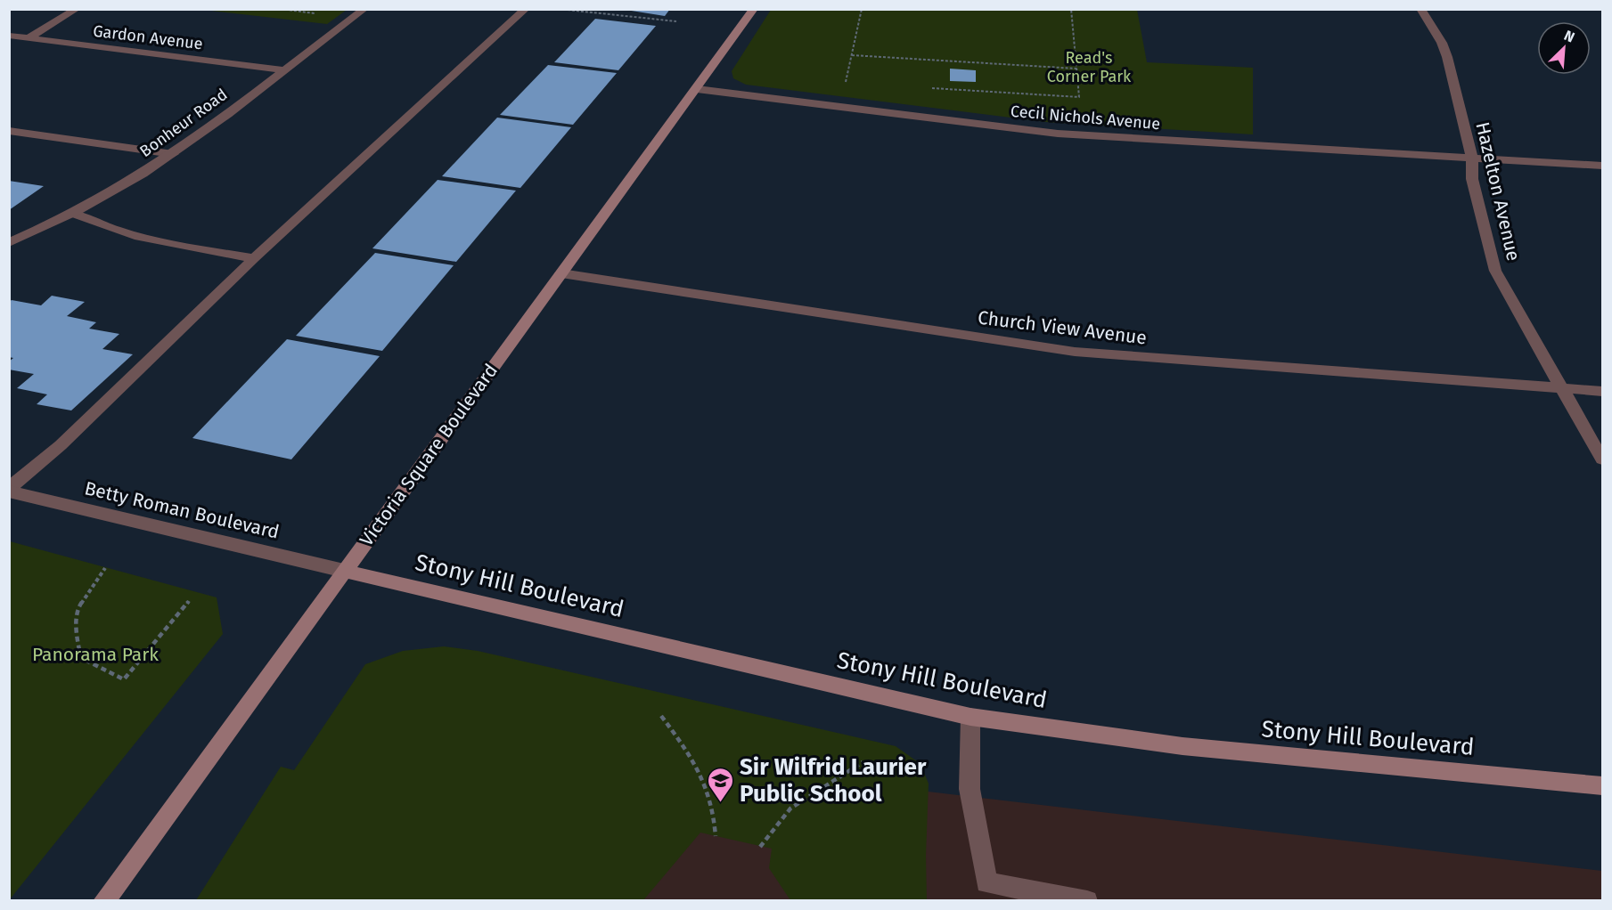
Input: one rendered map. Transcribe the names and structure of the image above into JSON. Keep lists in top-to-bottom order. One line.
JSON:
{"streets":{"street":["Gardon Avenue","Cecil Nichols Avenue","Bonheur Road","Hazelton Avenue","Church View Avenue","Victoria Square Boulevard","Betty Roman Boulevard","Stony Hill Boulevard"]},"crossings":[["Gardon Avenue","Bonheur Road"],["Cecil Nichols Avenue","Hazelton Avenue"],["Cecil Nichols Avenue","Victoria Square Boulevard"],["Hazelton Avenue","Church View Avenue"],["Church View Avenue","Victoria Square Boulevard"],["Victoria Square Boulevard","Betty Roman Boulevard"],["Victoria Square Boulevard","Stony Hill Boulevard"],["Betty Roman Boulevard","Stony Hill Boulevard"]],"parks":["Read's Corner Park","Panorama Park"],"places":{"school or university":["Sir Wilfrid Laurier Public School"]},"north":"top right"}
